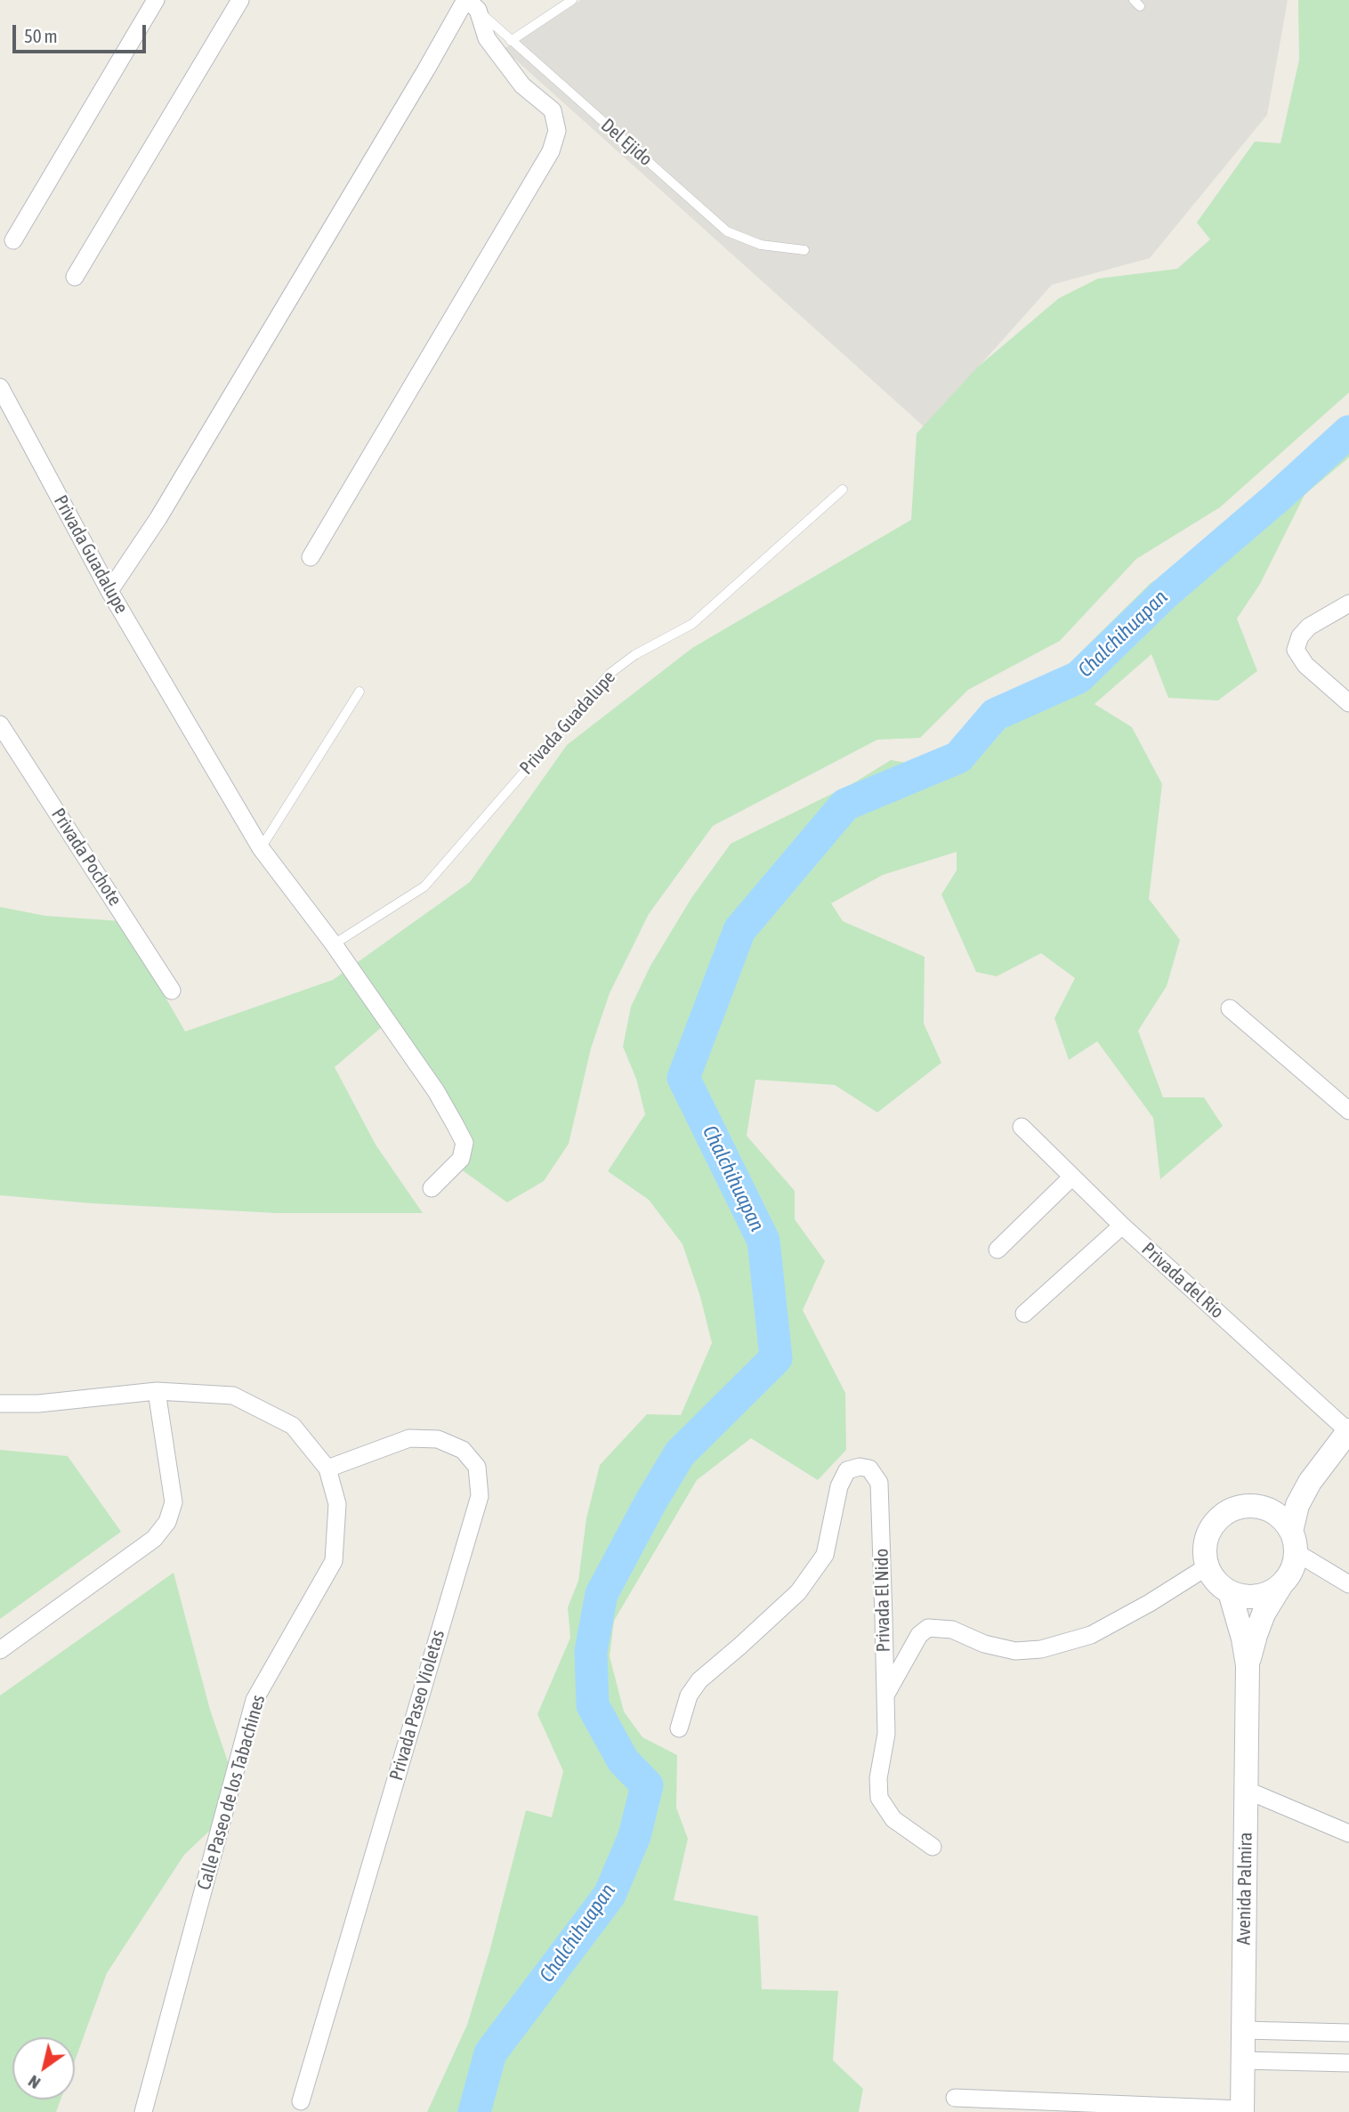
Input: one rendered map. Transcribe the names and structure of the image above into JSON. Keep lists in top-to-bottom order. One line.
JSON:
{"streets":{"main road":["Avenida Palmira"],"street":["Privada Guadalupe","Privada Pochote","Privada del Río","Privada El Nido","Privada Paseo Violetas","Calle Paseo de los Tabachines"],"lane":["Del Ejido"]},"crossings":[["Privada El Nido","Avenida Palmira"],["Privada Paseo Violetas","Calle Paseo de los Tabachines"]],"water":["Chalchihuapan"],"scale_bar":"50 m","north":"bottom left"}
